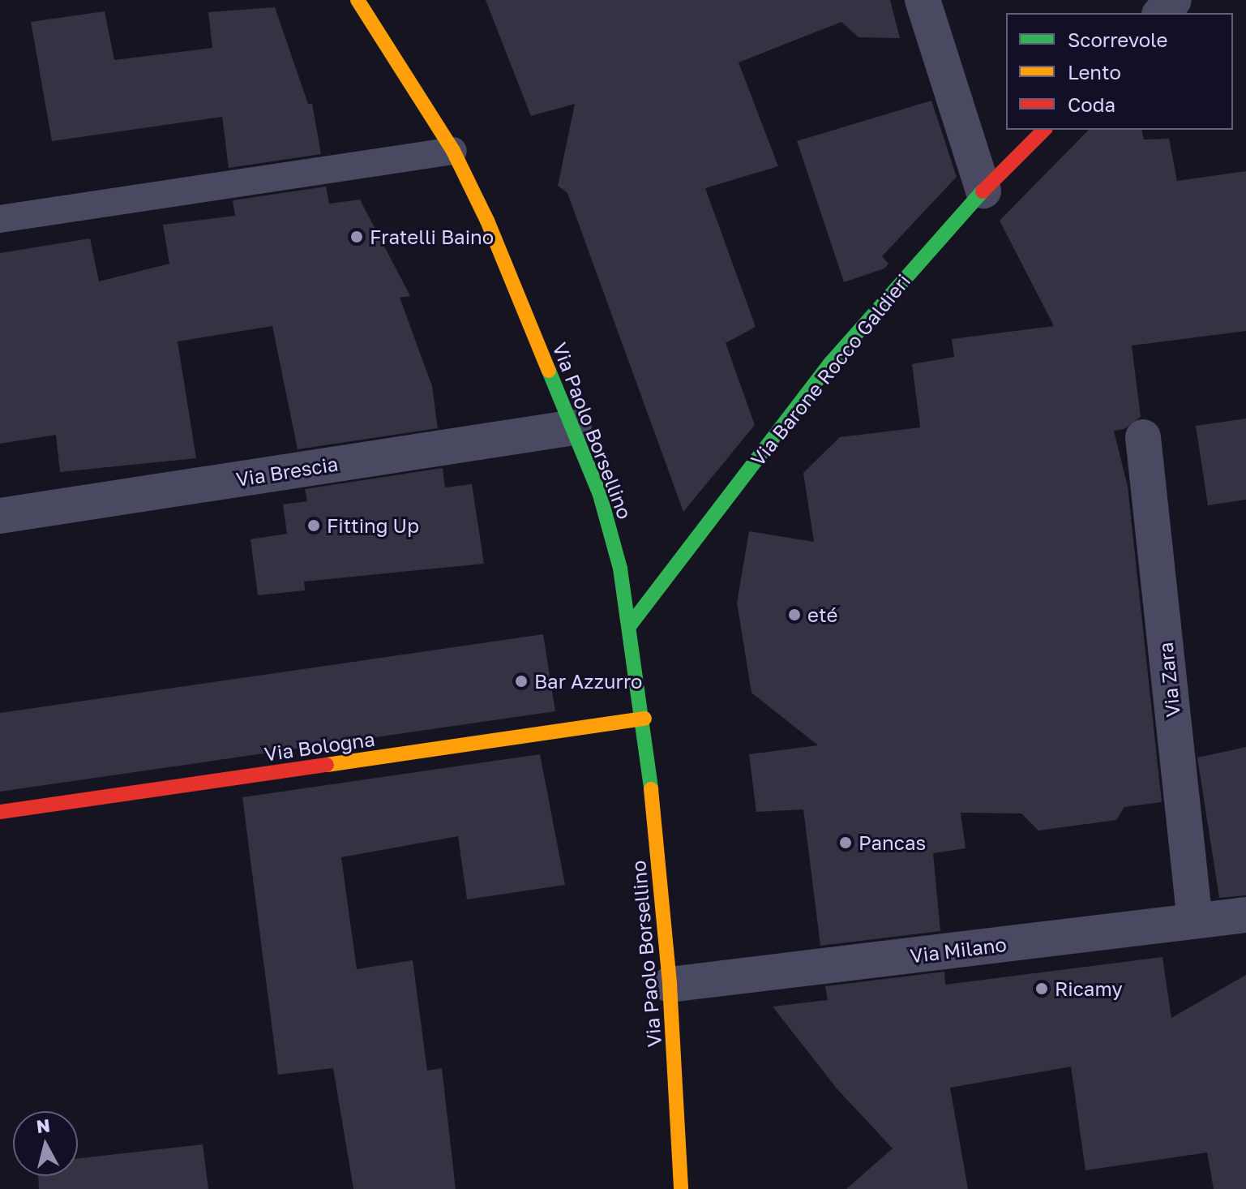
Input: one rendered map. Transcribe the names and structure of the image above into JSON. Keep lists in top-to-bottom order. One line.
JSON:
{"streets":{"street":["Via Barone Rocco Galdieri","Via Paolo Borsellino","Via Brescia","Via Zara","Via Bologna","Via Milano"]},"crossings":[["Via Barone Rocco Galdieri","Via Paolo Borsellino"],["Via Paolo Borsellino","Via Brescia"],["Via Paolo Borsellino","Via Bologna"],["Via Paolo Borsellino","Via Milano"],["Via Zara","Via Milano"]],"places":["Fratelli Baino","Fitting Up","eté","Bar Azzurro","Pancas","Ricamy"],"legend":["Scorrevole","Lento","Coda"],"north":"top"}
